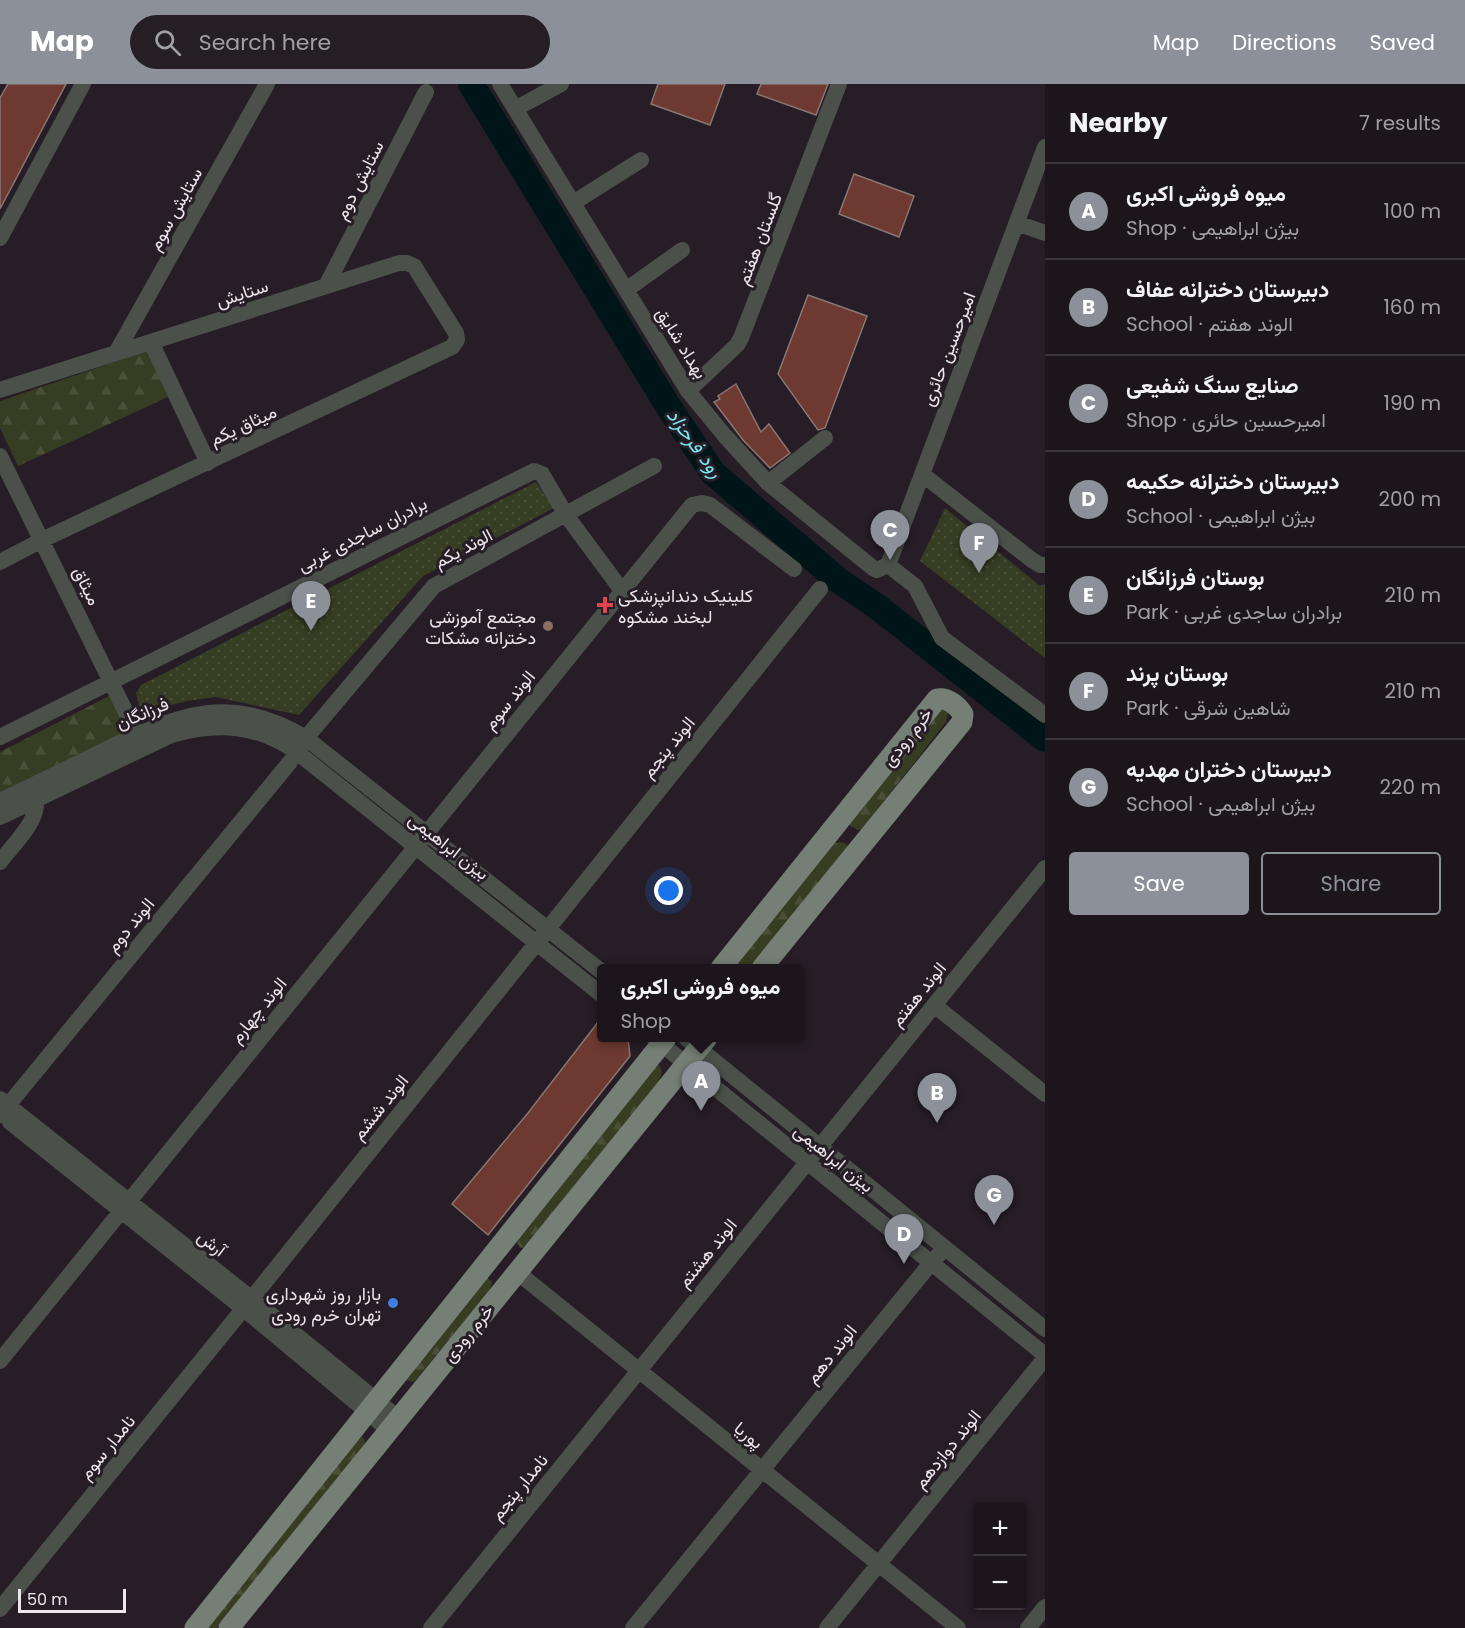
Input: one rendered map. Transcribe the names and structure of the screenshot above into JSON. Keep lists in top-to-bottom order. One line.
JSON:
{"streets":{"main road":["خرم رودی"],"street":["ستایش دوم","ستایش سوم","گلستان هفتم","ستایش","بهداد شایق","امیرحسین حائری","میثاق یکم","برادران ساجدی غربی","الوند یکم","میثاق","الوند سوم","فرزانگان","الوند پنجم","بیژن ابراهیمی","الوند دوم","الوند هفتم","الوند چهارم","الوند ششم","آرش","الوند هشتم","الوند دهم","پوریا","نامدار سوم","الوند دوازدهم","نامدار پنجم"]},"crossings":[["ستایش دوم","ستایش"],["ستایش سوم","ستایش"],["گلستان هفتم","بهداد شایق"],["ستایش","میثاق یکم"],["بهداد شایق","امیرحسین حائری"],["میثاق یکم","میثاق"],["برادران ساجدی غربی","الوند یکم"],["برادران ساجدی غربی","میثاق"],["الوند یکم","فرزانگان"],["الوند یکم","بیژن ابراهیمی"],["الوند یکم","الوند دوم"],["میثاق","فرزانگان"],["الوند سوم","بیژن ابراهیمی"],["الوند سوم","الوند چهارم"],["فرزانگان","بیژن ابراهیمی"],["فرزانگان","الوند دوم"],["خرم رودی","بیژن ابراهیمی"],["خرم رودی","آرش"],["خرم رودی","پوریا"],["الوند پنجم","بیژن ابراهیمی"],["الوند پنجم","الوند ششم"],["بیژن ابراهیمی","الوند دوم"],["بیژن ابراهیمی","الوند هفتم"],["بیژن ابراهیمی","الوند چهارم"],["بیژن ابراهیمی","الوند ششم"],["بیژن ابراهیمی","الوند هشتم"],["بیژن ابراهیمی","الوند دهم"],["بیژن ابراهیمی","الوند دوازدهم"],["الوند دوم","آرش"],["الوند هفتم","الوند هشتم"],["الوند چهارم","آرش"],["الوند ششم","آرش"],["الوند ششم","نامدار سوم"],["آرش","نامدار سوم"],["الوند هشتم","پوریا"],["الوند هشتم","نامدار پنجم"],["الوند دهم","پوریا"],["پوریا","الوند دوازدهم"],["پوریا","نامدار پنجم"]],"water":["رود فرحزاد"],"places":{"health":["کلینیک دندانپزشکی لبخند مشکوه"],"other":["مجتمع آموزشی دخترانه مشکات","بازار روز شهرداری تهران خرم رودی"]},"scale_bar":"50 m","page":{"header":"Map","search":"Search here","nav":["Map","Directions","Saved"],"heading":["Nearby","7 results"],"list":[{"mark":"A","name":"میوه فروشی اکبری","note":"Shop · بیژن ابراهیمی","value":"100 m"},{"mark":"B","name":"دبیرستان دخترانه عفاف","note":"School · الوند هفتم","value":"160 m"},{"mark":"C","name":"صنایع سنگ شفیعی","note":"Shop · امیرحسین حائری","value":"190 m"},{"mark":"D","name":"دبیرستان دخترانه حکیمه","note":"School · بیژن ابراهیمی","value":"200 m"},{"mark":"E","name":"بوستان فرزانگان","note":"Park · برادران ساجدی غربی","value":"210 m"},{"mark":"F","name":"بوستان پرند","note":"Park · شاهین شرقی","value":"210 m"},{"mark":"G","name":"دبیرستان دختران مهدیه","note":"School · بیژن ابراهیمی","value":"220 m"}],"pins":["C","F","E","A","B","G","D"],"buttons":["Save","Share"],"popup":["میوه فروشی اکبری","Shop"],"map_buttons":["+","−"],"scale":"50 m"}}
